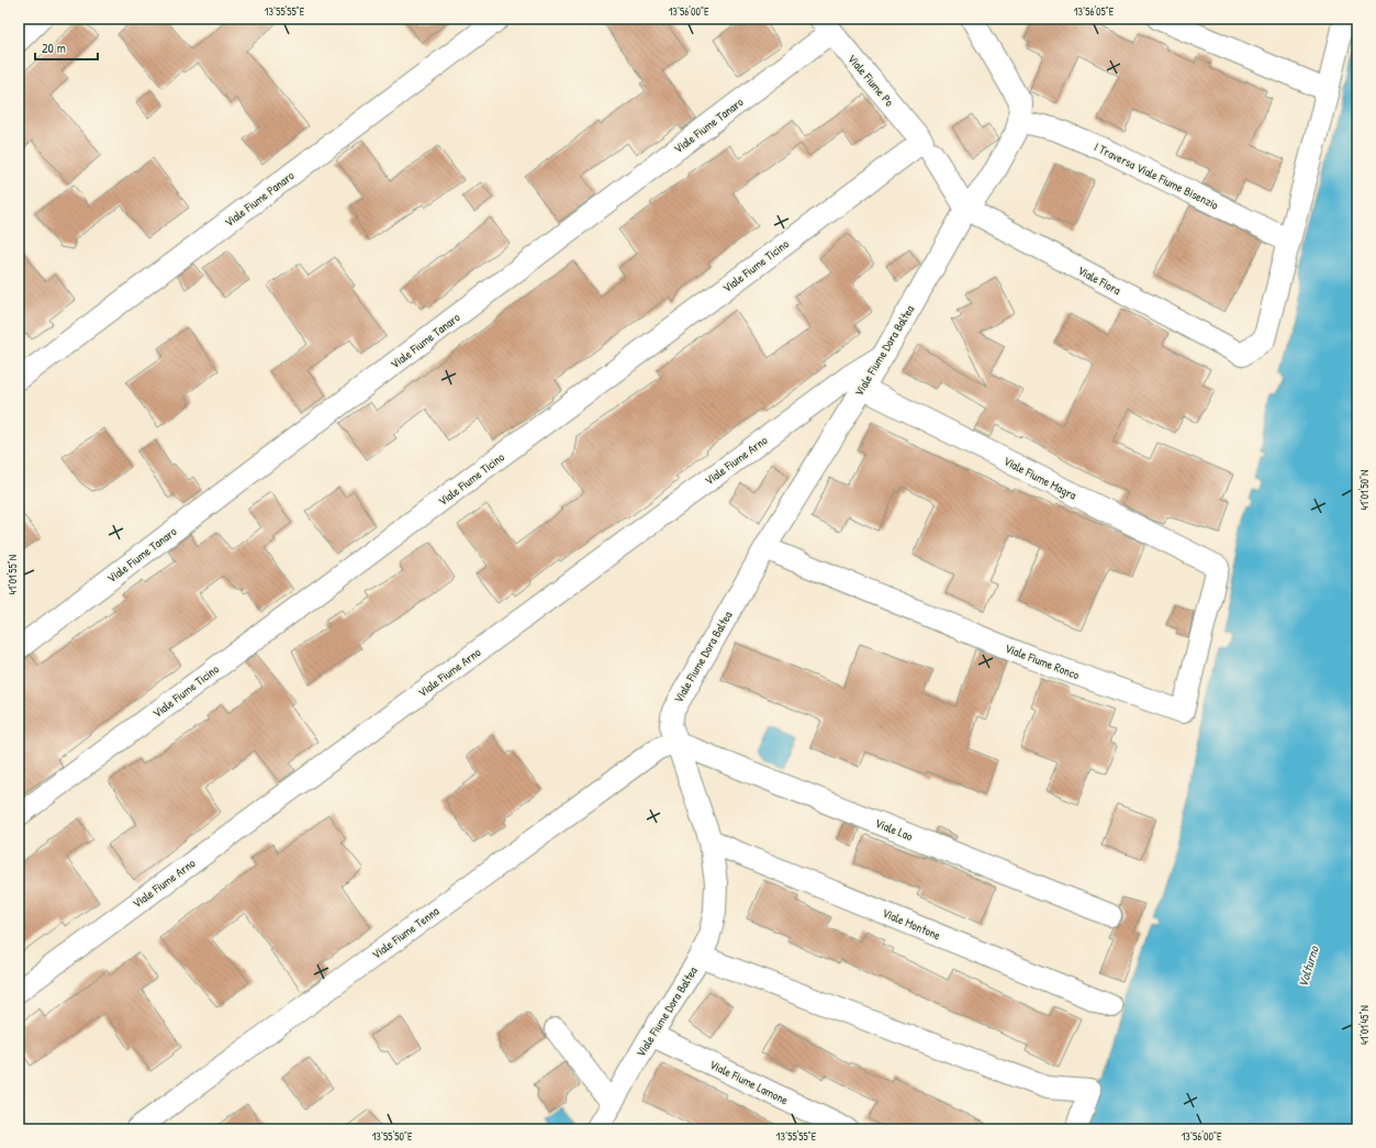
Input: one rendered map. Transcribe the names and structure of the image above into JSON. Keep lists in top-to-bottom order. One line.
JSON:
{"streets":{"street":["Viale Fiume Po","Viale Fiume Tanaro","I Traversa Viale Fiume Bisenzio","Viale Fiume Panaro","Viale Fiume Ticino","Viale Fiora","Viale Fiume Dora Baltea","Viale Fiume Arno","Viale Fiume Magra","Viale Fiume Ronco","Viale Lao","Viale Montone","Viale Fiume Tenna","Viale Fiume Lamone"]},"crossings":[["Viale Fiume Po","Viale Fiume Tanaro"],["Viale Fiume Po","Viale Fiume Ticino"],["Viale Fiume Po","Viale Fiora"],["Viale Fiume Po","Viale Fiume Dora Baltea"],["I Traversa Viale Fiume Bisenzio","Viale Fiora"],["I Traversa Viale Fiume Bisenzio","Viale Fiume Dora Baltea"],["Viale Fiora","Viale Fiume Dora Baltea"],["Viale Fiume Dora Baltea","Viale Fiume Arno"],["Viale Fiume Dora Baltea","Viale Fiume Magra"],["Viale Fiume Dora Baltea","Viale Fiume Ronco"],["Viale Fiume Dora Baltea","Viale Lao"],["Viale Fiume Dora Baltea","Viale Montone"],["Viale Fiume Dora Baltea","Viale Fiume Tenna"],["Viale Fiume Dora Baltea","Viale Fiume Lamone"],["Viale Fiume Magra","Viale Fiume Ronco"],["Viale Lao","Viale Fiume Tenna"]],"water":["Volturno"],"scale_bar":"20 m","coordinates":["13°55'55\"E","13°56'00\"E","13°56'05\"E","41°01'50\"N","41°01'55\"N","41°01'45\"N","13°55'50\"E"]}
